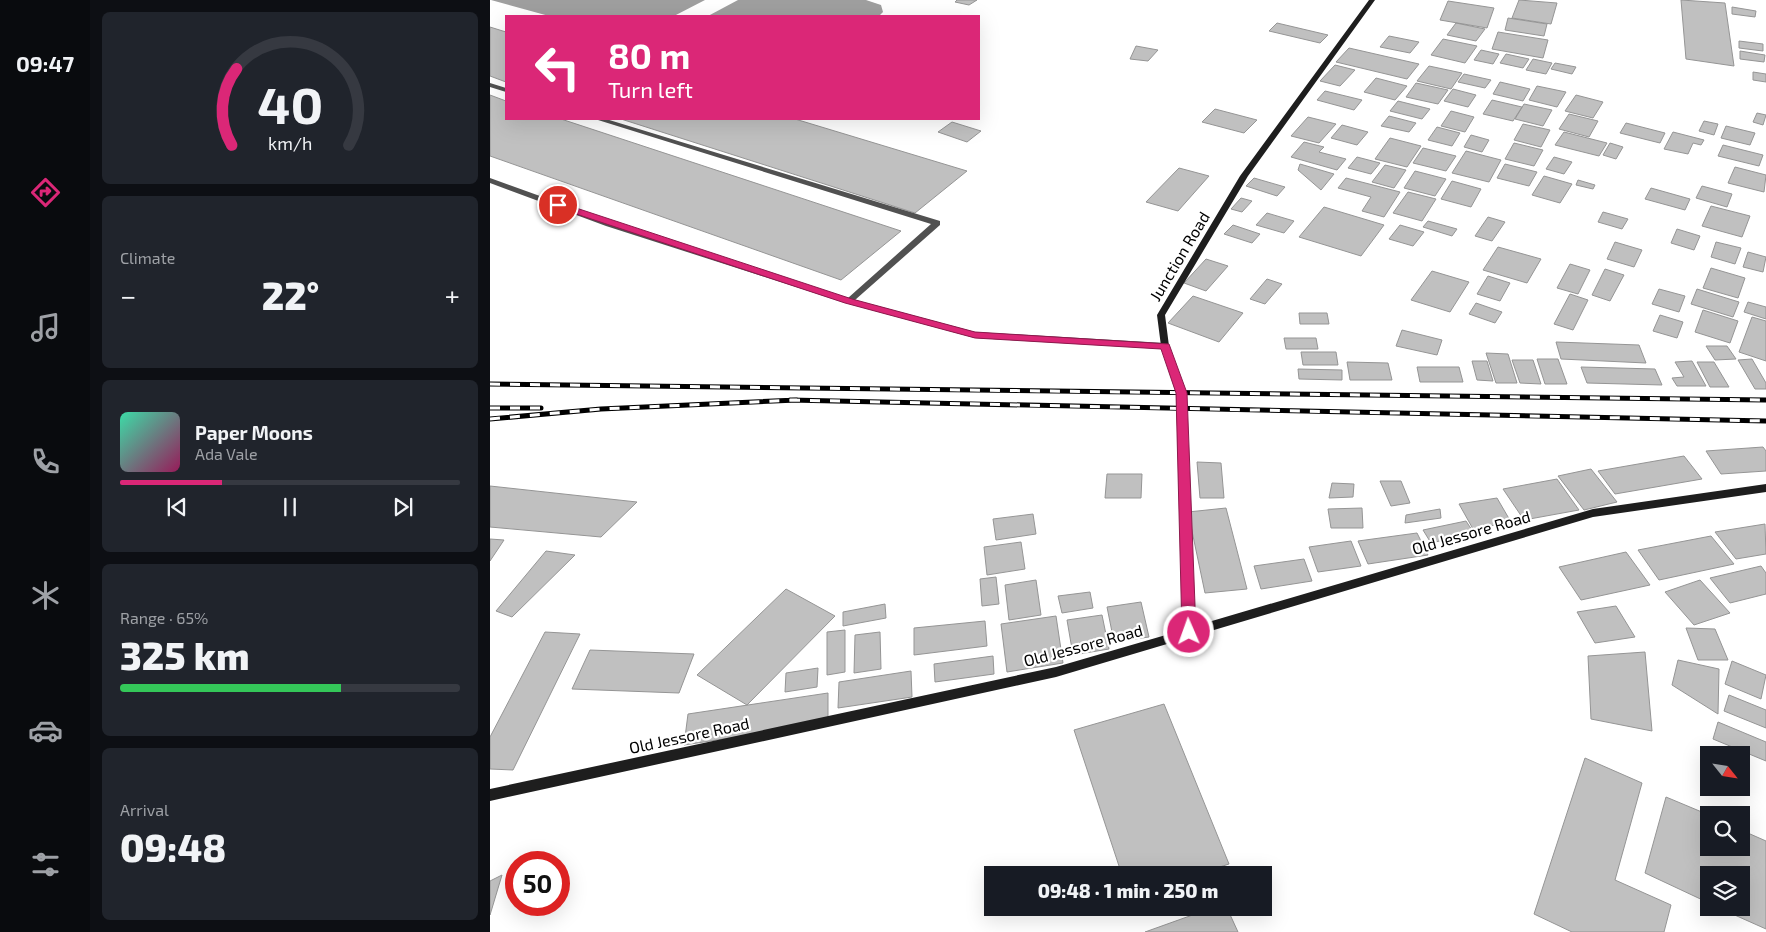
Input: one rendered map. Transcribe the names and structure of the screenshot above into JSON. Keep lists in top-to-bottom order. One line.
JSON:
{"streets":{"main road":["Junction Road","Old Jessore Road"]},"crossings":[["Junction Road","Old Jessore Road"]],"north":"bottom right","page":{"tabs":"09:47","turn":["80 m","Turn left"],"tile":["Climate",["Range · 65%","325 km"],["Arrival","09:48"]],"heat":["−","22°","+"],"song":["Paper Moons","Ada Vale"],"limit":"50","trip":"09:48 · 1 min · 250 m","gauge":["40","km/h"]}}
